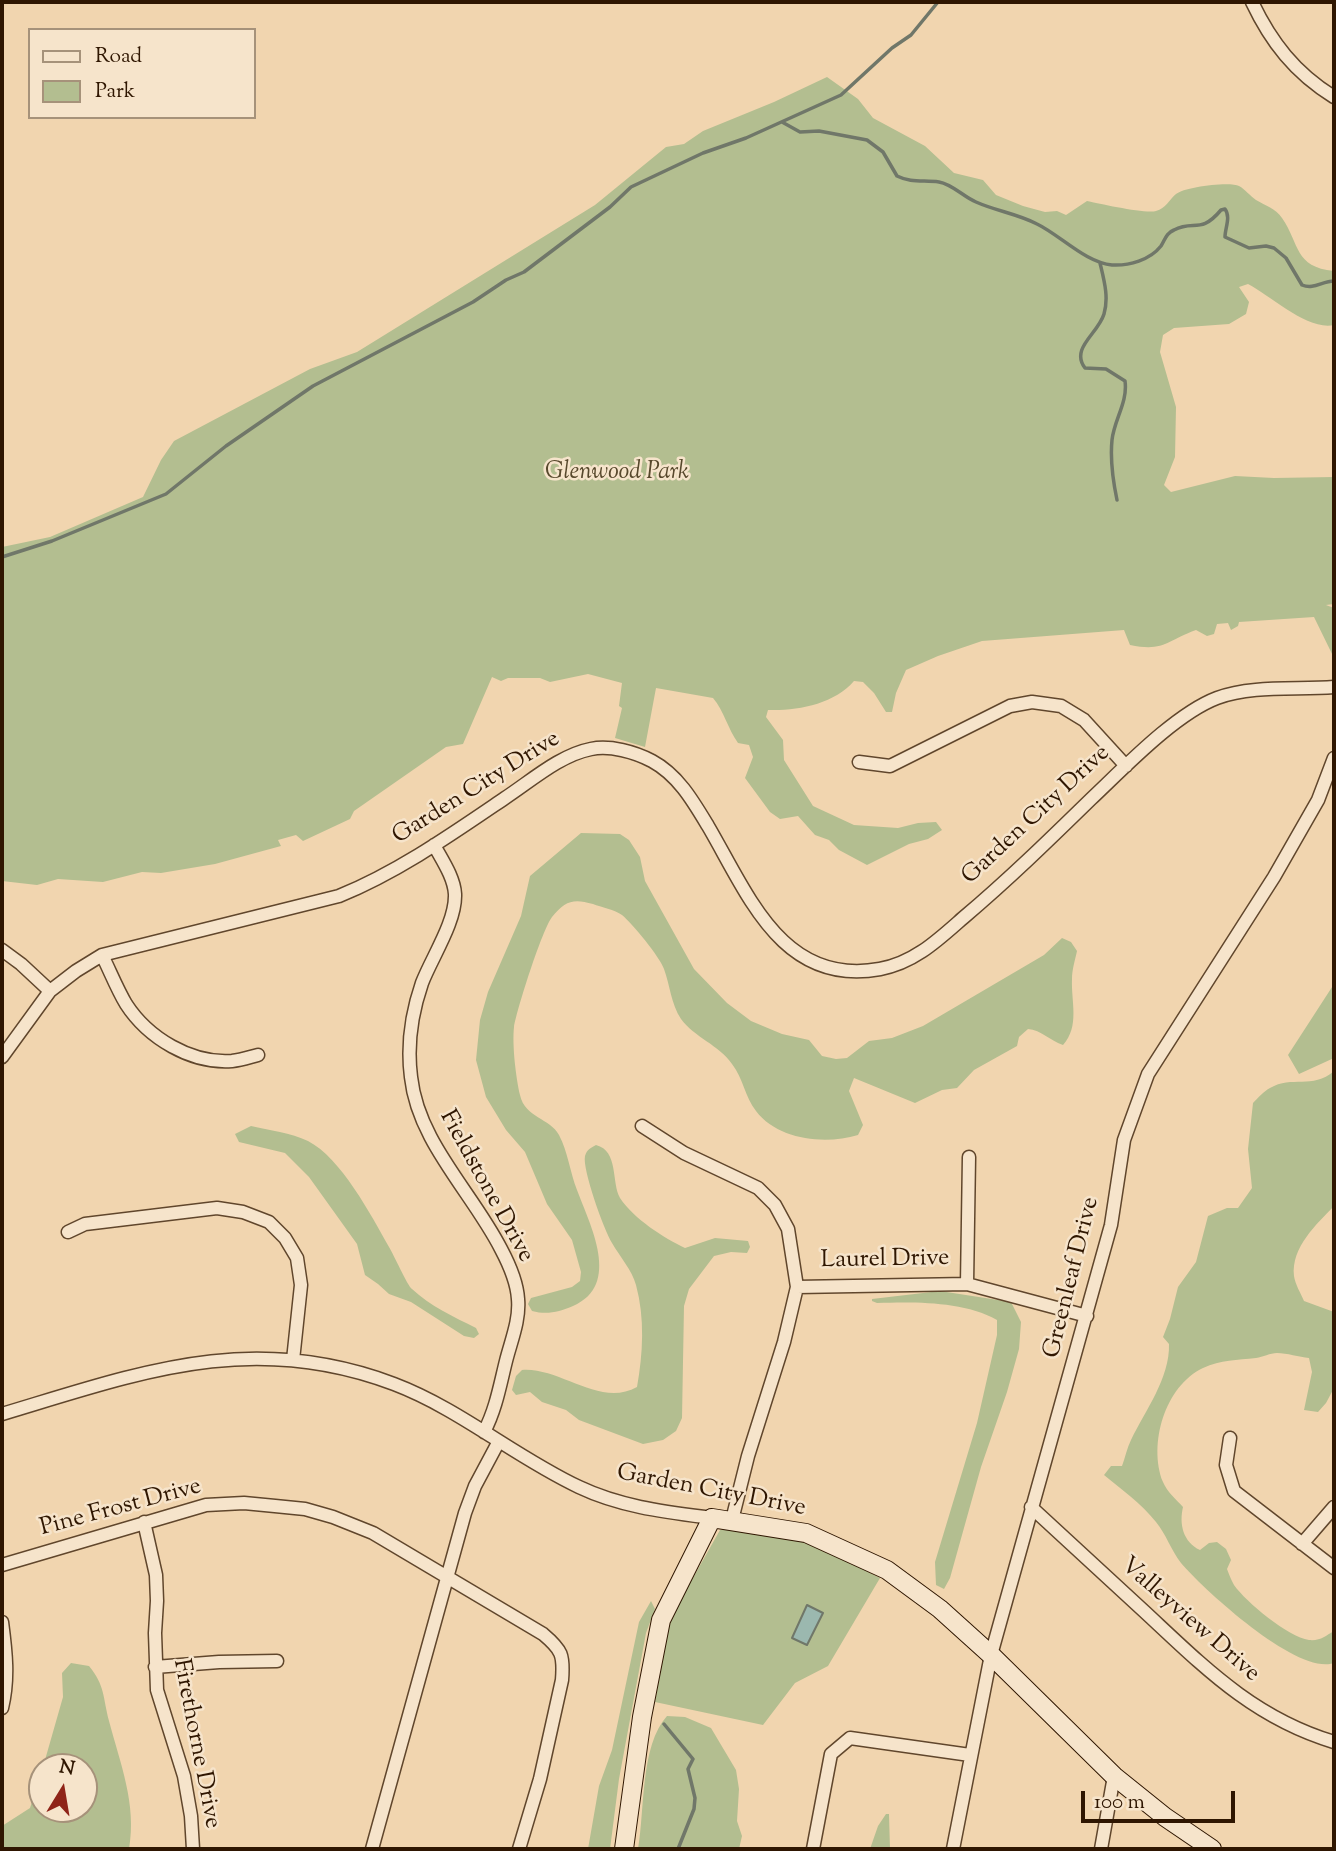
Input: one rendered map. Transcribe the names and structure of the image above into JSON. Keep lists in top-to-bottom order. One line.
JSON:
{"streets":{"street":["Garden City Drive","Fieldstone Drive","Laurel Drive","Greenleaf Drive","Pine Frost Drive","Valleyview Drive","Firethorne Drive"]},"crossings":[["Garden City Drive","Fieldstone Drive"],["Garden City Drive","Laurel Drive"],["Garden City Drive","Greenleaf Drive"],["Laurel Drive","Greenleaf Drive"],["Greenleaf Drive","Valleyview Drive"],["Pine Frost Drive","Firethorne Drive"]],"parks":["Glenwood Park"],"legend":["Road","Park"],"scale_bar":"100 m","north":"top"}
